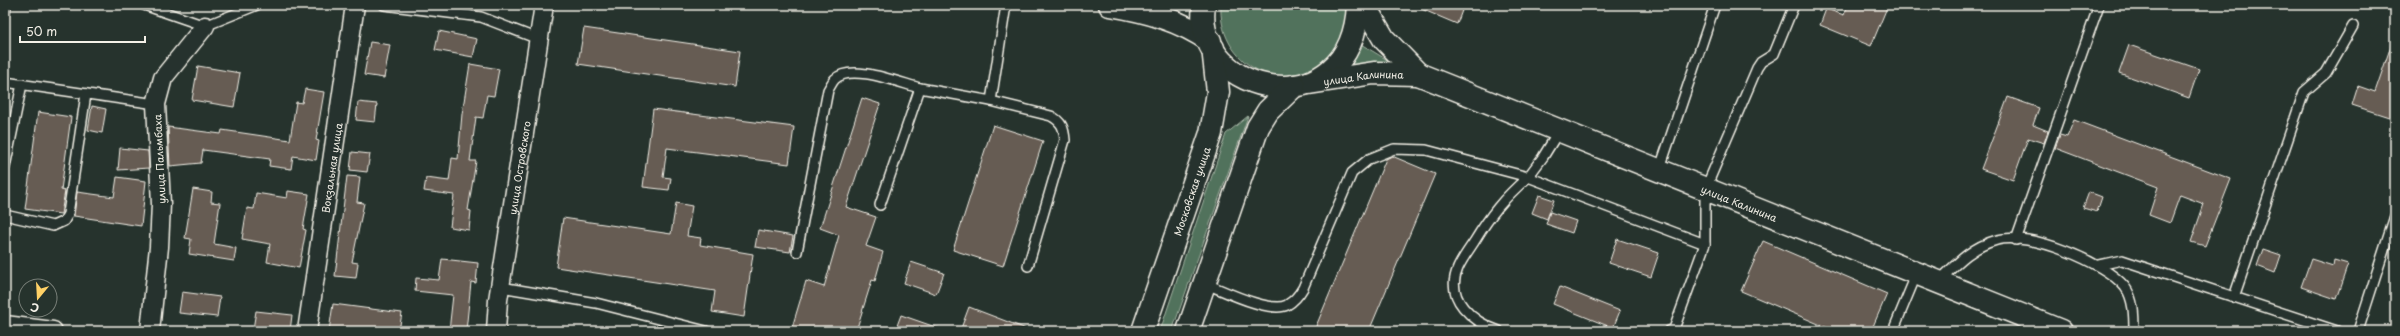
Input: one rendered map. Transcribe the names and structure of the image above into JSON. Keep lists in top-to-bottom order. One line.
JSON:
{"streets":{"main road":["улица Калинина","Московская улица"],"street":["улица Пальмбаха","Вокзальная улица","улица Островского"]},"crossings":[["улица Калинина","Московская улица"]],"scale_bar":"50 m","north":"bottom"}
